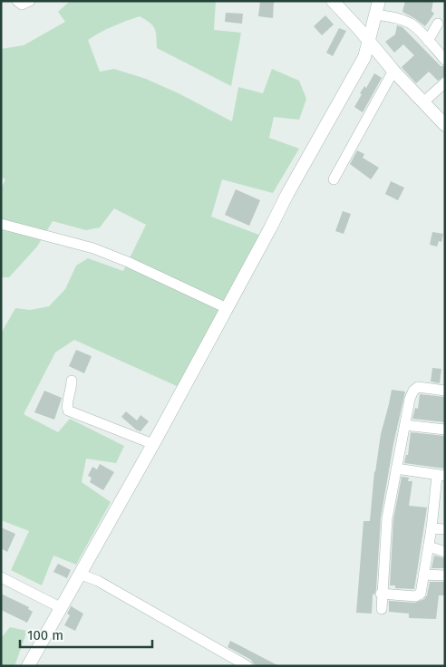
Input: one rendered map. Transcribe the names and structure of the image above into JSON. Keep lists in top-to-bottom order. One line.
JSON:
{"scale_bar":"100 m"}
